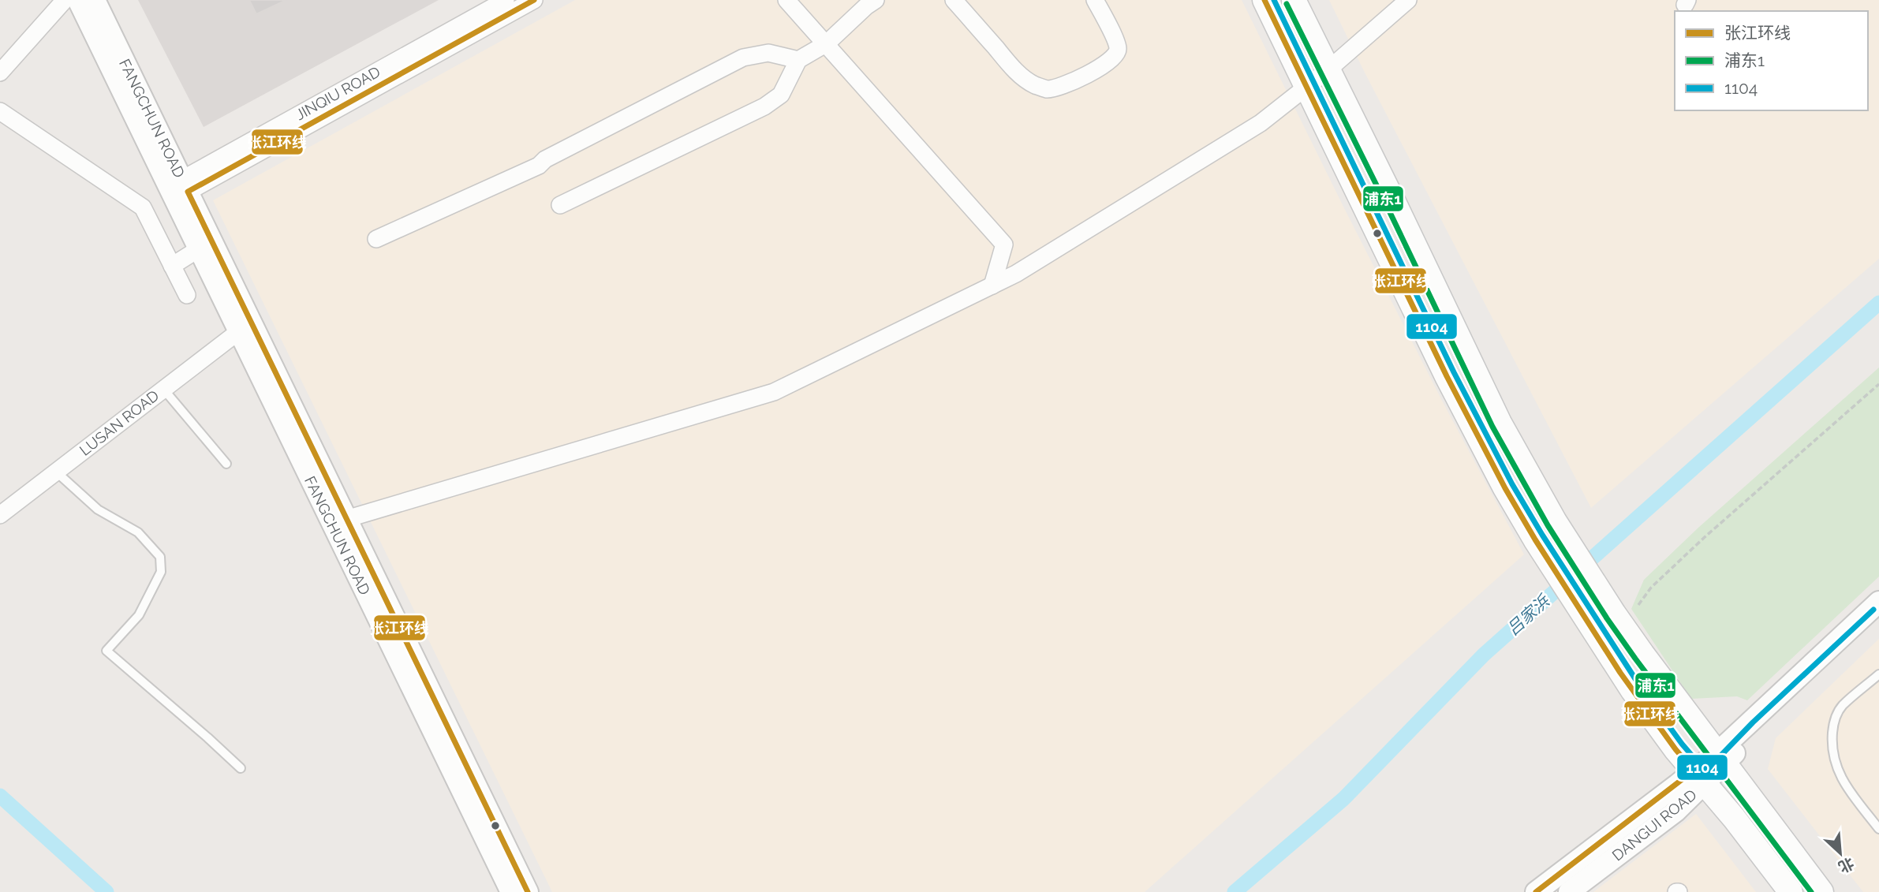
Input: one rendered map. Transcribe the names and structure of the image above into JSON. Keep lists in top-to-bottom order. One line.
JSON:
{"streets":{"street":["JINQIU ROAD","FANGCHUN ROAD","LUSAN ROAD","DANGUI ROAD"]},"crossings":[["JINQIU ROAD","FANGCHUN ROAD"],["FANGCHUN ROAD","LUSAN ROAD"]],"water":["吕家浜"],"lines":["transit line 张江环线","transit line 1104","transit line 浦东1"],"legend":["张江环线","浦东1","1104"],"north":"bottom right"}
